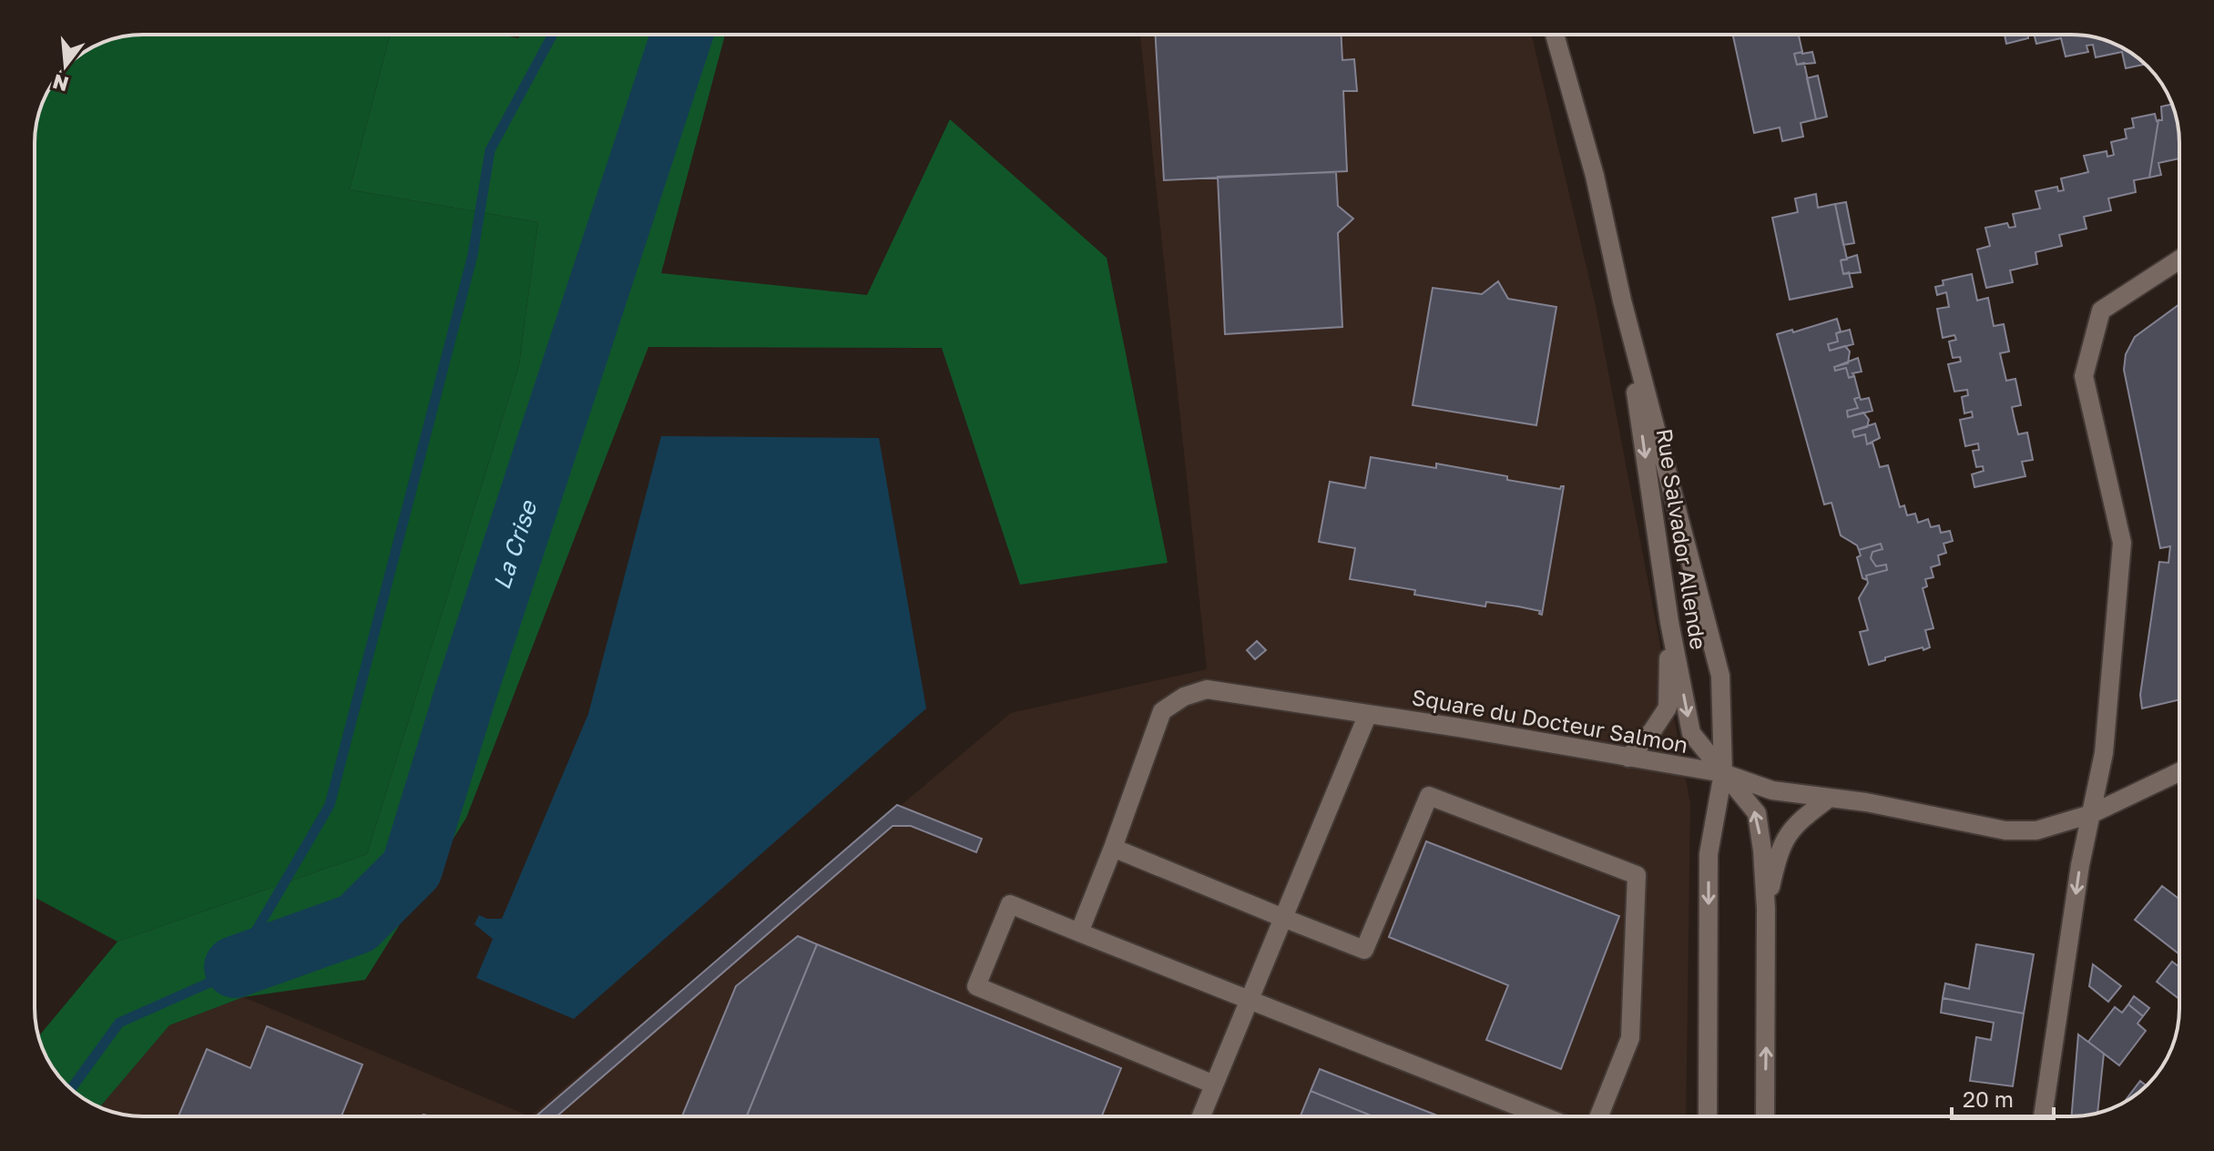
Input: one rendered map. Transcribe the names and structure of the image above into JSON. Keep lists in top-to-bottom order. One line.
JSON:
{"streets":{"street":["Rue Salvador Allende","Square du Docteur Salmon"]},"crossings":[["Rue Salvador Allende","Square du Docteur Salmon"]],"water":["La Crise"],"scale_bar":"20 m","north":"bottom"}
